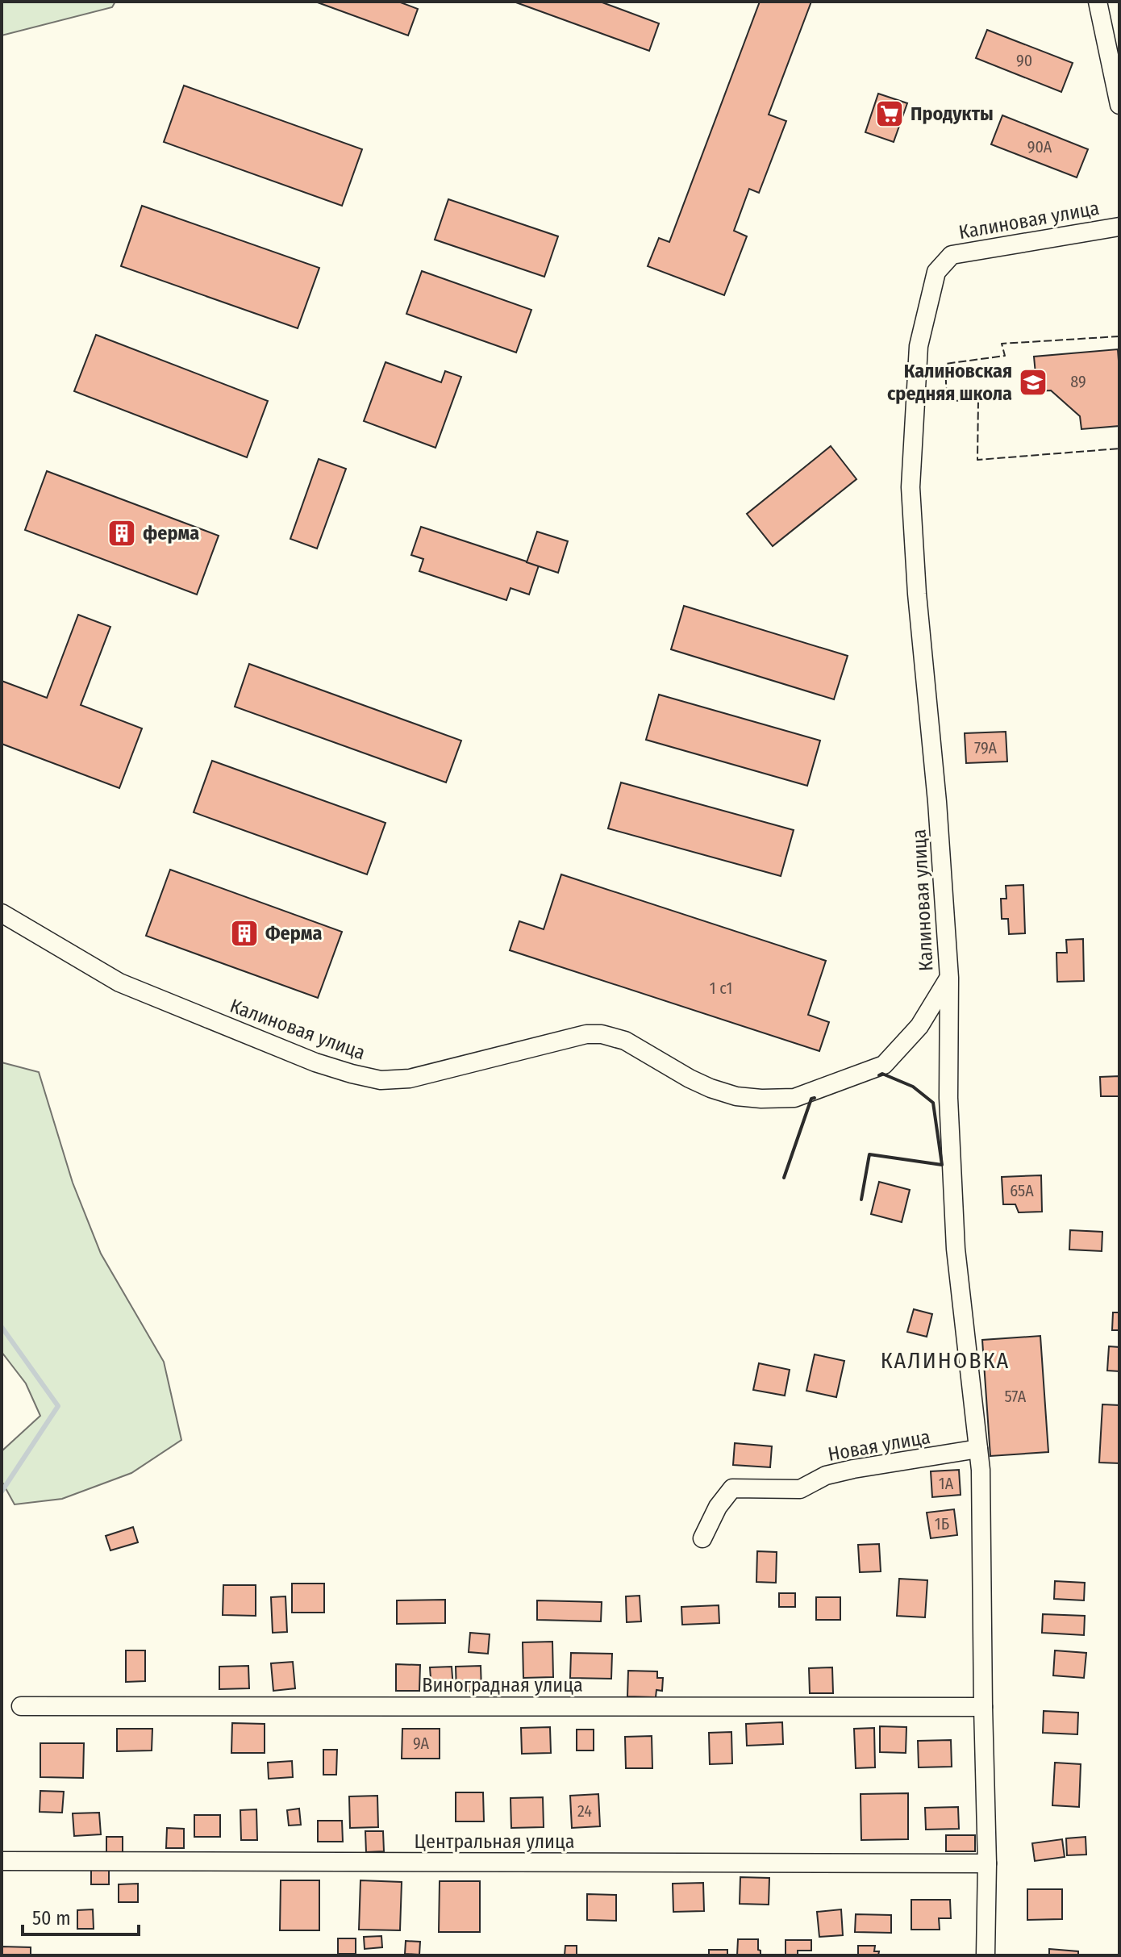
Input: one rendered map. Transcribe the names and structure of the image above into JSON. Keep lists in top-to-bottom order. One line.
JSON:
{"streets":{"street":["Калиновая улица","Новая улица","Виноградная улица","Центральная улица"]},"districts":["КАЛИНОВКА"],"places":{"supermarket":["Продукты"],"school or university":["Калиновская средняя школа"],"building":["ферма","Ферма"]},"house_numbers":["90","90А","89","79А","1 с1","65А","57А","1А","1Б","9А","24"],"scale_bar":"50 m"}
